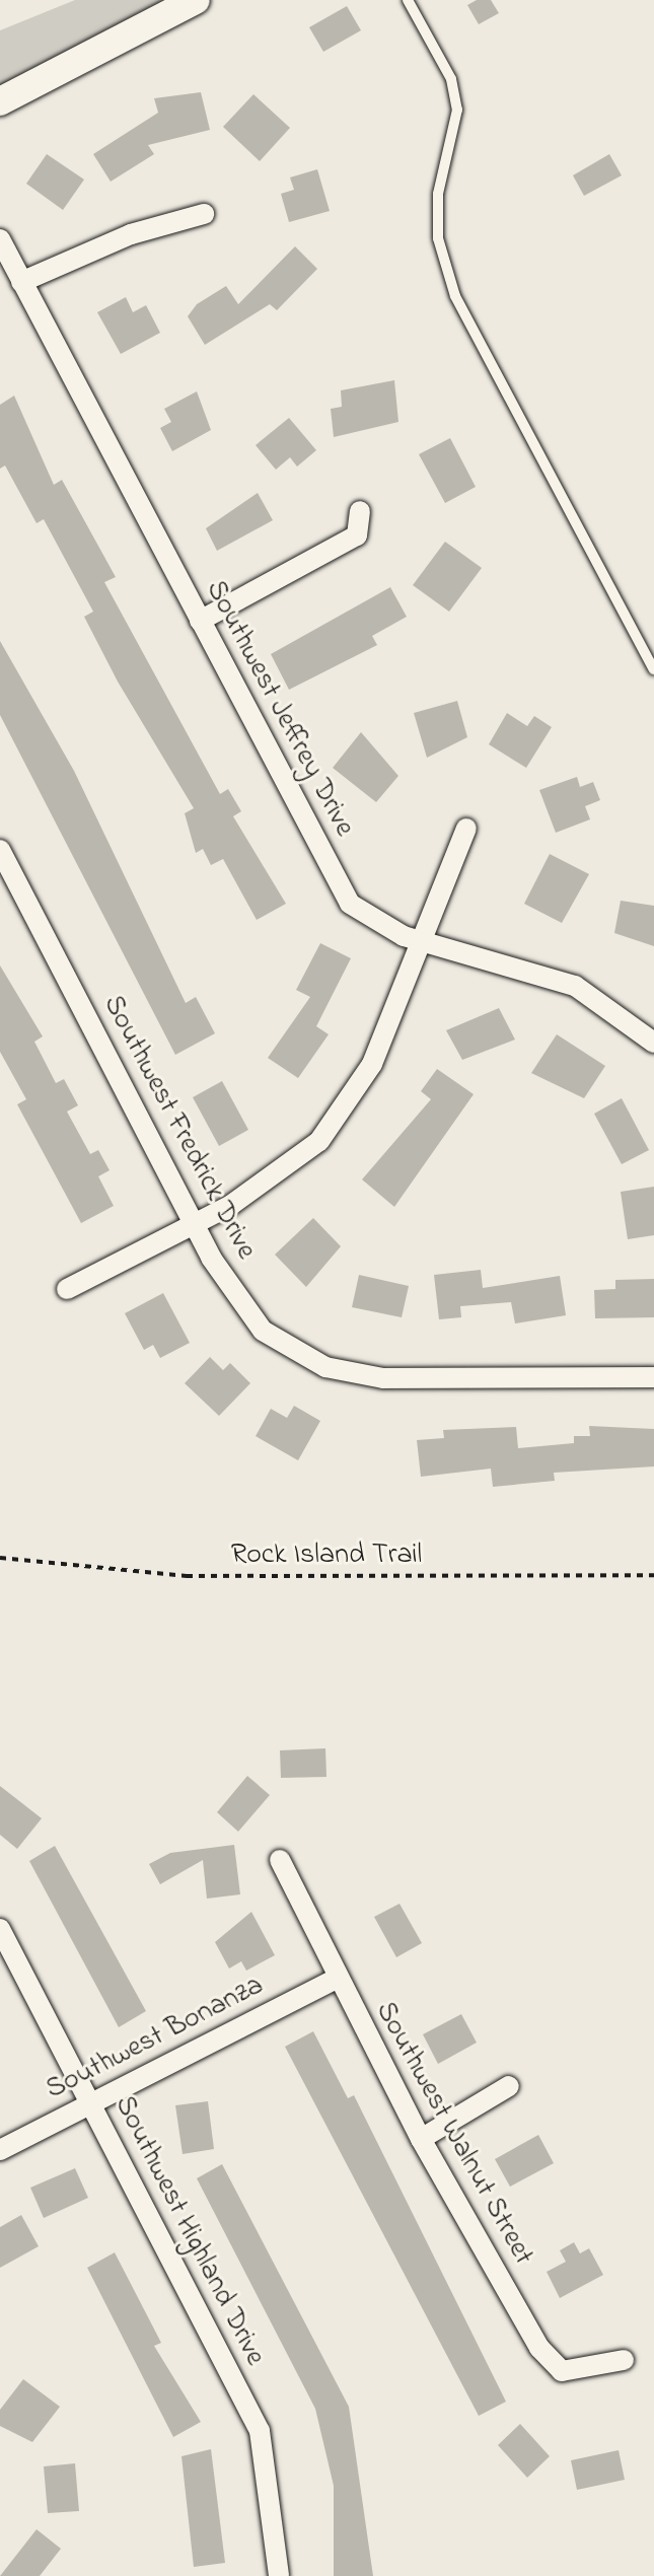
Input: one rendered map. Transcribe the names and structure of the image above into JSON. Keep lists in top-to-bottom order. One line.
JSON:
{"streets":{"street":["Southwest Jeffrey Drive","Southwest Fredrick Drive","Southwest Bonanza","Southwest Walnut Street","Southwest Highland Drive"],"path":["Rock Island Trail"]},"crossings":[["Southwest Bonanza","Southwest Walnut Street"],["Southwest Bonanza","Southwest Highland Drive"]]}
